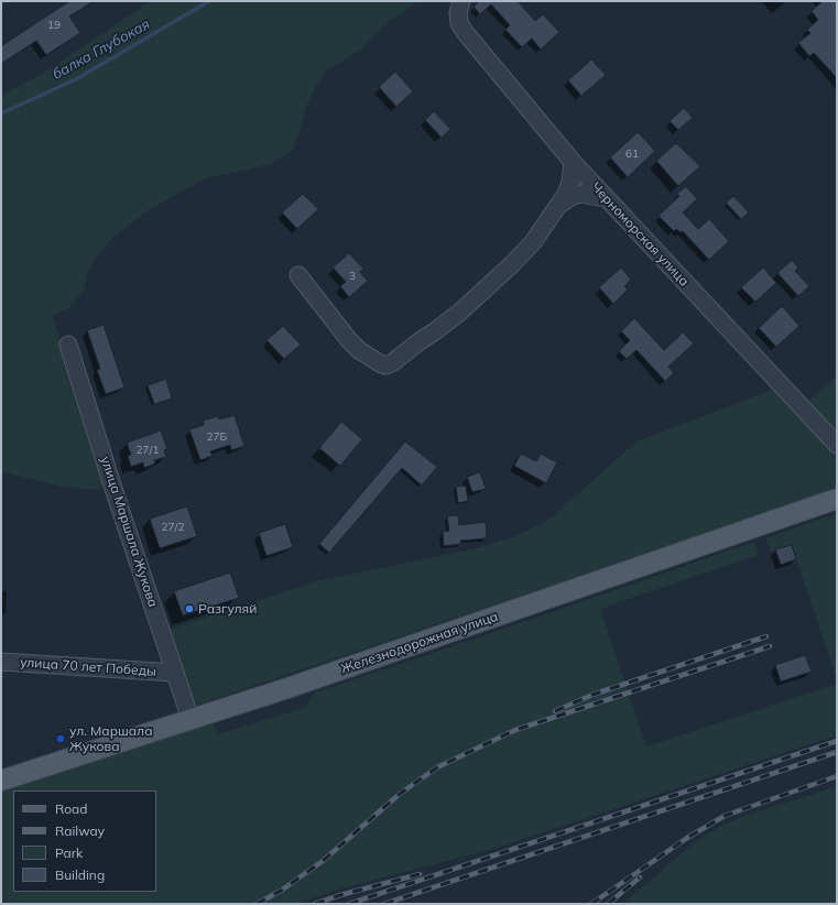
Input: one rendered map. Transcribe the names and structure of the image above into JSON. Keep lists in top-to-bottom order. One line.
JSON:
{"streets":{"main road":["Железнодорожная улица"],"street":["Черноморская улица","улица Маршала Жукова","улица 70 лет Победы"]},"crossings":[["улица Маршала Жукова","Железнодорожная улица"],["улица Маршала Жукова","улица 70 лет Победы"]],"water":["балка Глубокая"],"places":["Разгуляй","ул. Маршала Жукова"],"house_numbers":["19","61","3","27Б","27/1","27/2"],"legend":["Road","Railway","Park","Building"]}
